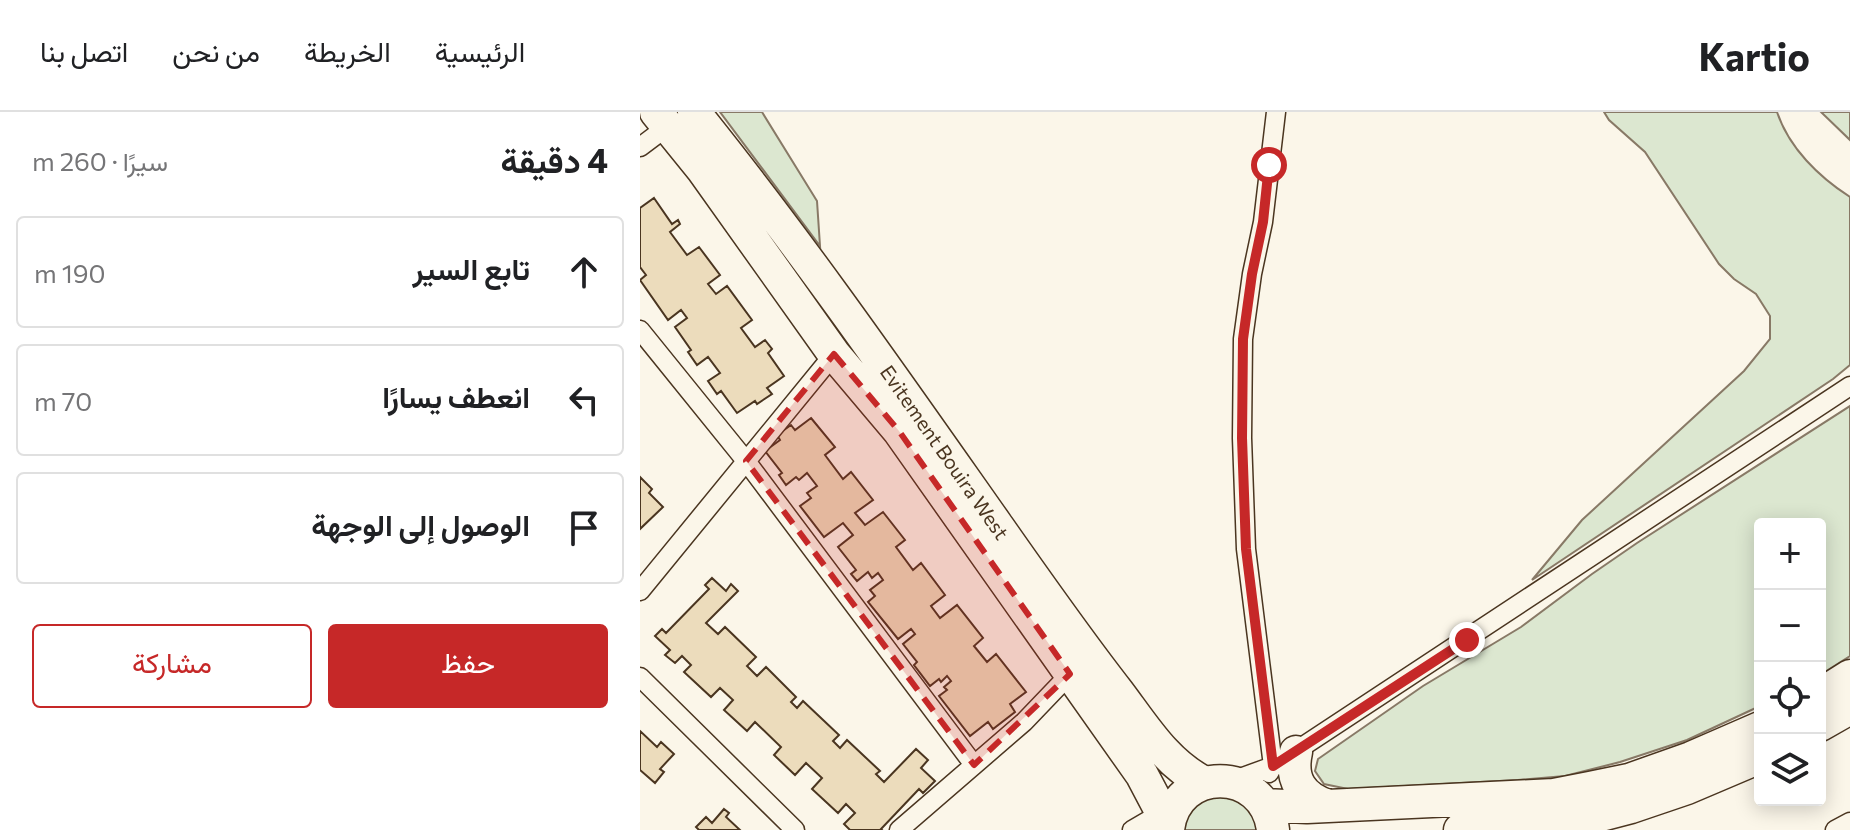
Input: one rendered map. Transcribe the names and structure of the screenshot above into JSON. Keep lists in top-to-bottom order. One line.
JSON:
{"streets":{"highway":["Evitement Bouira West"]},"page":{"header":"Kartio","nav":["الرئيسية","الخريطة","من نحن","اتصل بنا"],"heading":["4 دقيقة","سيرًا · 260 m"],"list":[["تابع السير","190 m"],["انعطف يسارًا","70 m"],"الوصول إلى الوجهة"],"map_buttons":["+","−"],"buttons":["حفظ","مشاركة"]}}
